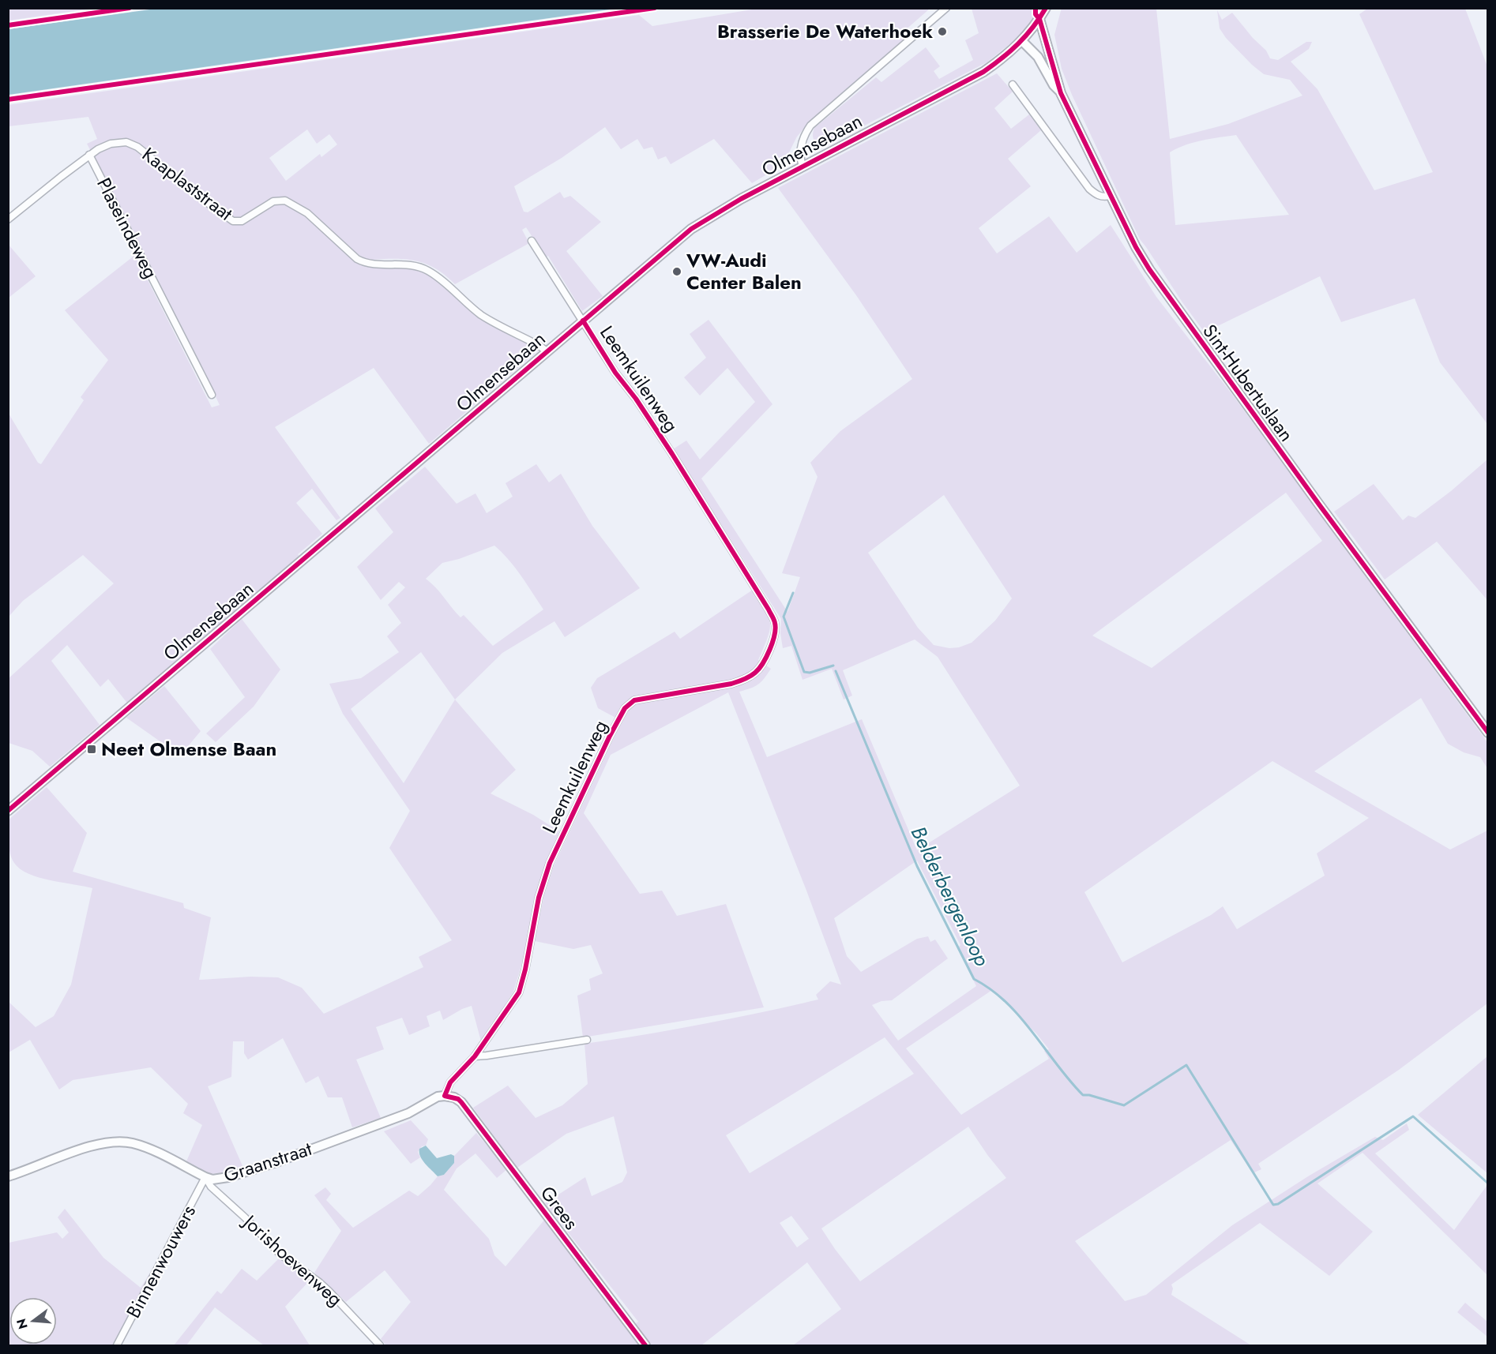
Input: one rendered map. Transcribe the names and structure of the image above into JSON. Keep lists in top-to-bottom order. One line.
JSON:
{"streets":{"street":["Olmensebaan","Kaaplaststraat","Plaseindeweg","Leemkuilenweg","Sint-Hubertuslaan","Graanstraat","Grees","Jorishoevenweg","Binnenwouwers"]},"crossings":[["Olmensebaan","Kaaplaststraat"],["Olmensebaan","Leemkuilenweg"],["Olmensebaan","Sint-Hubertuslaan"],["Kaaplaststraat","Plaseindeweg"],["Leemkuilenweg","Graanstraat"],["Leemkuilenweg","Grees"],["Graanstraat","Grees"],["Graanstraat","Jorishoevenweg"],["Graanstraat","Binnenwouwers"],["Jorishoevenweg","Binnenwouwers"]],"water":["Belderbergenloop"],"places":{"other":["Brasserie De Waterhoek","VW-Audi Center Balen"],"transit":["Neet Olmense Baan"]},"north":"left"}
